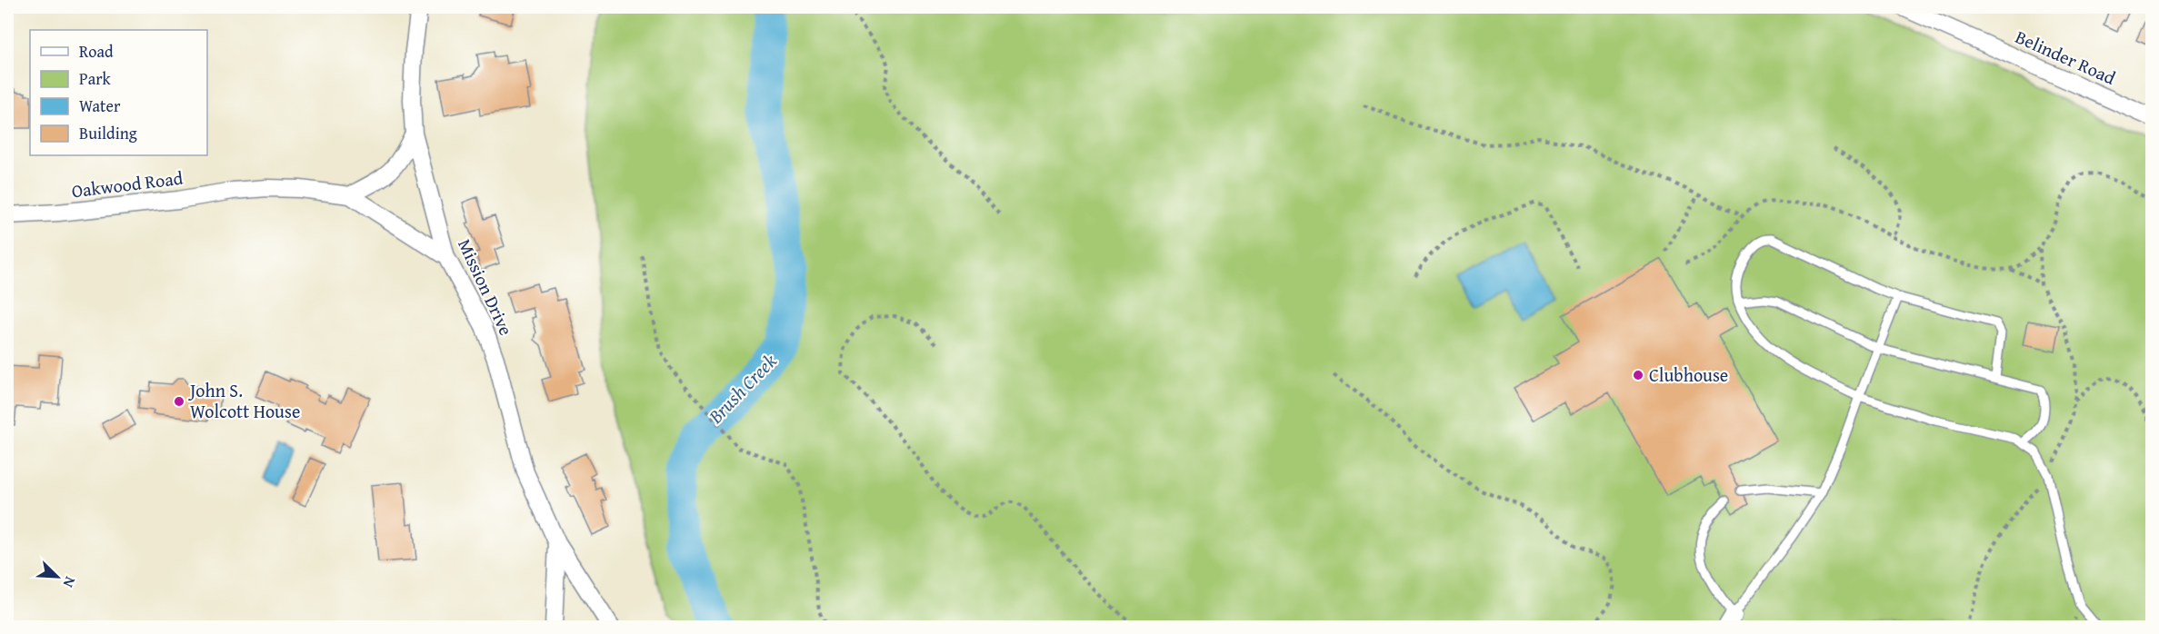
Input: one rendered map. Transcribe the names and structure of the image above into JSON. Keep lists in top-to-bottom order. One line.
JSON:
{"streets":{"street":["Belinder Road","Oakwood Road","Mission Drive"]},"crossings":[["Oakwood Road","Mission Drive"]],"water":["Brush Creek"],"places":["Clubhouse","John S. Wolcott House"],"legend":["Road","Park","Water","Building"],"north":"bottom right"}
